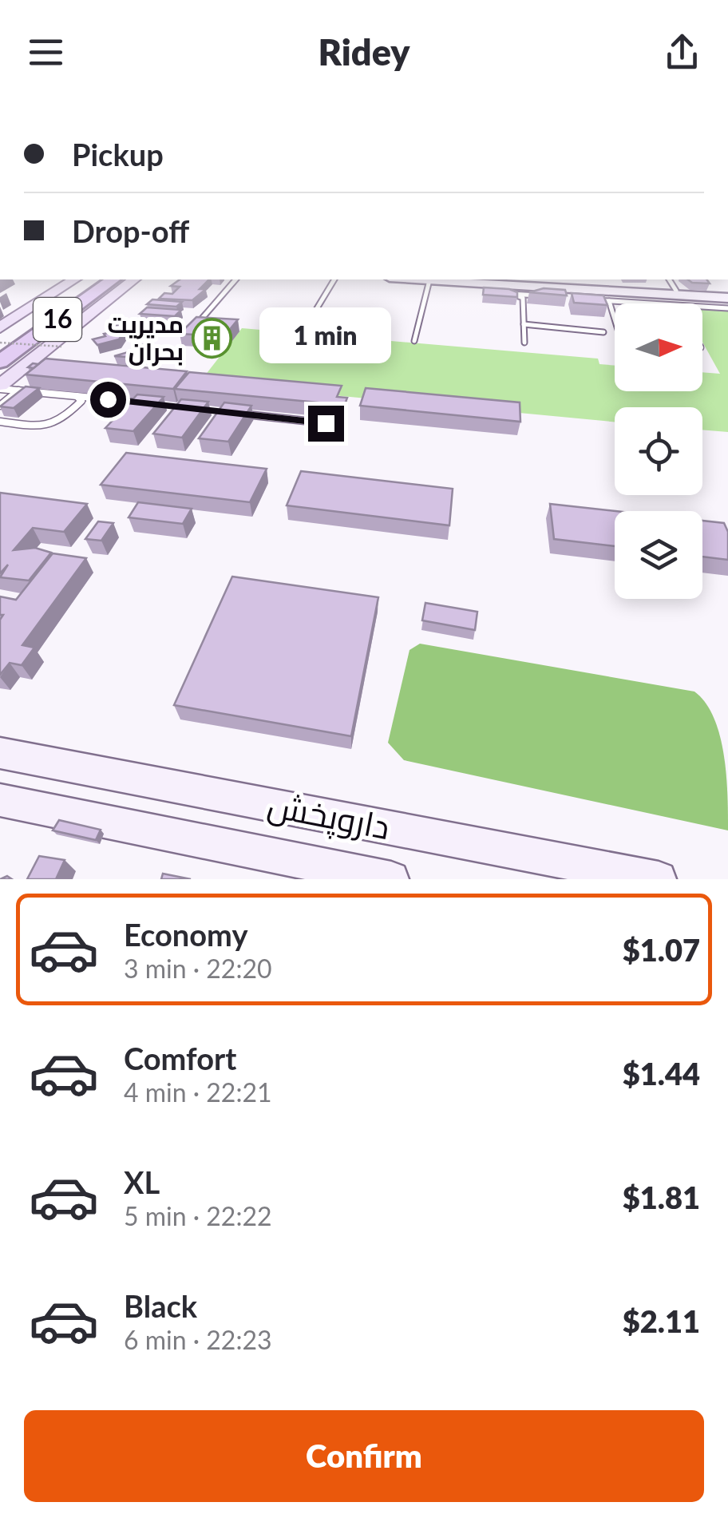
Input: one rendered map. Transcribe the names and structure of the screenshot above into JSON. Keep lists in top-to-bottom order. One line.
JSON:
{"streets":{"highway":["16"],"street":["داروپخش"]},"places":{"building":["مدیریت بحران"]},"north":"right","page":{"header":"Ridey","banner":["Pickup","Drop-off"],"bubble":"1 min","list":[{"name":"Economy","note":"3 min · 22:20","value":"$1.07"},{"name":"Comfort","note":"4 min · 22:21","value":"$1.44"},{"name":"XL","note":"5 min · 22:22","value":"$1.81"},{"name":"Black","note":"6 min · 22:23","value":"$2.11"}],"buttons":"Confirm"}}
